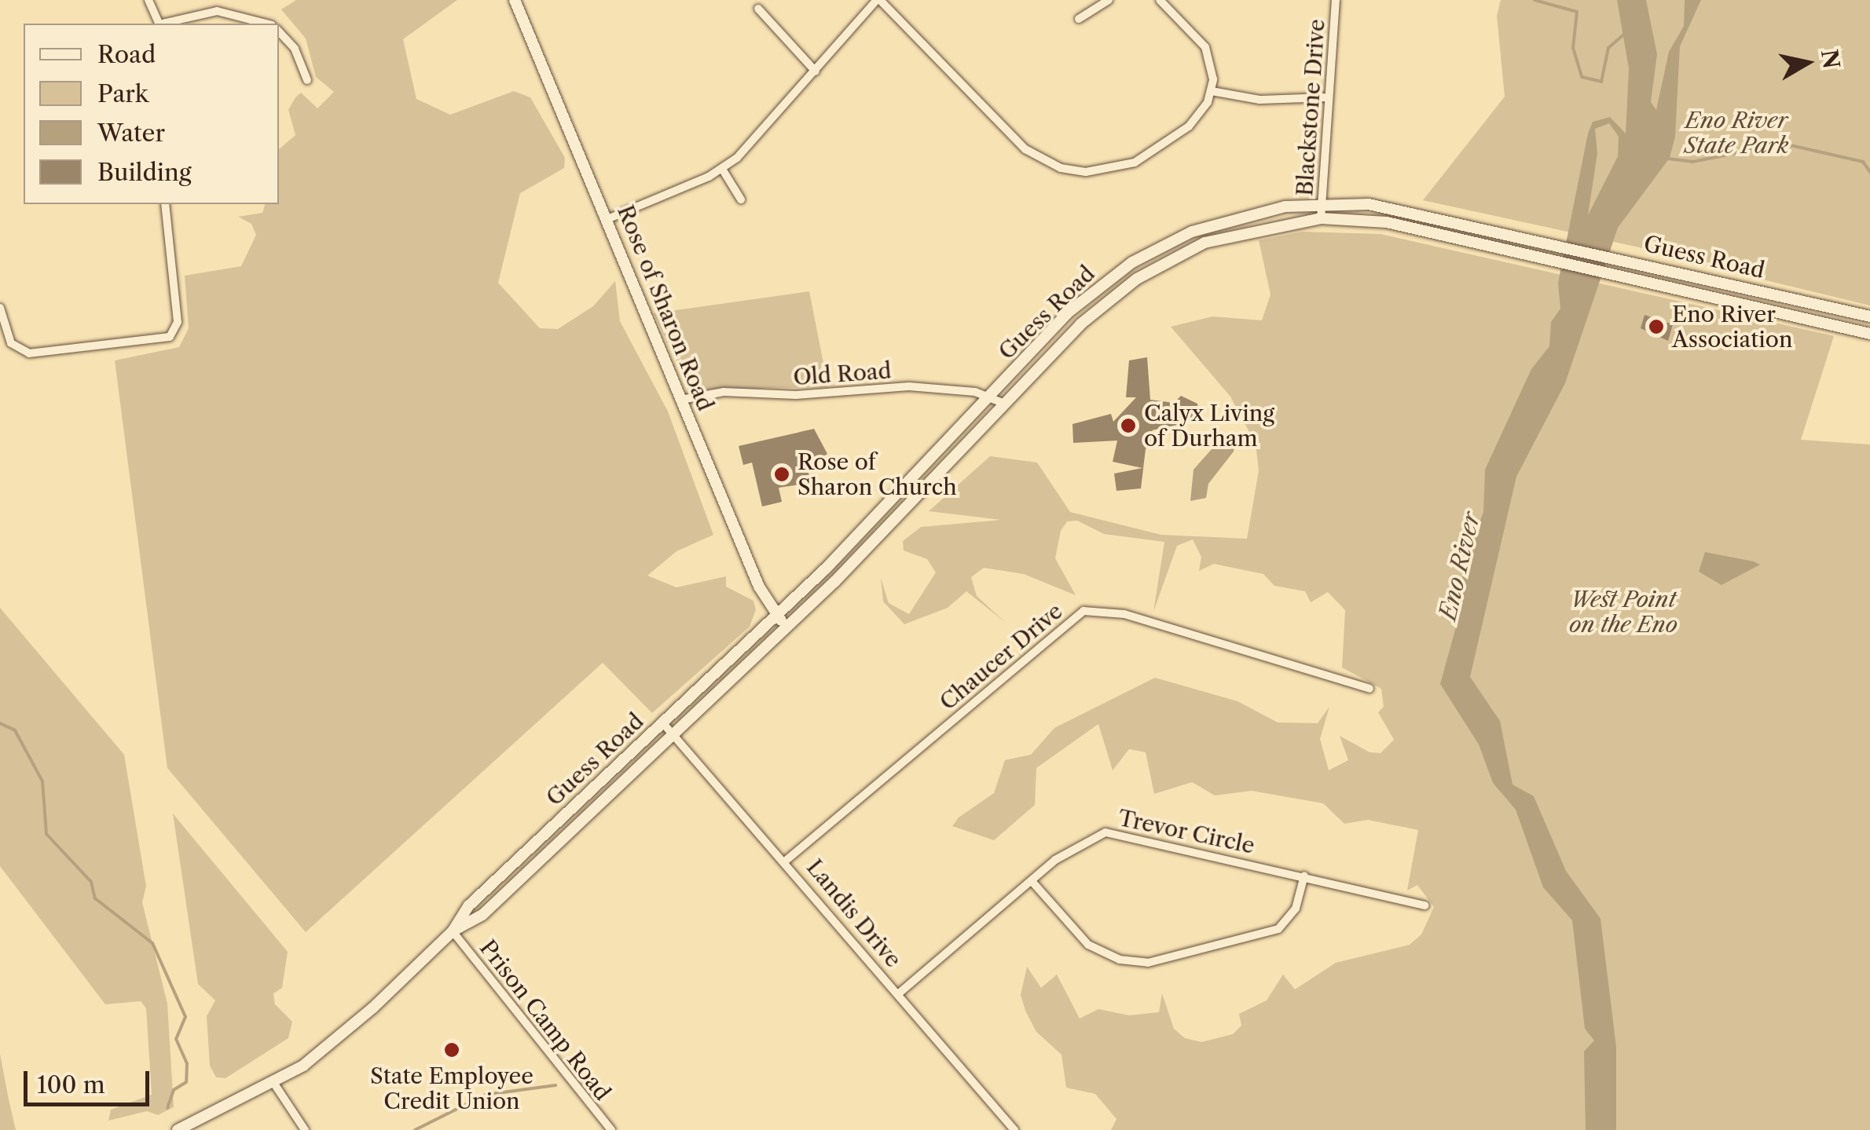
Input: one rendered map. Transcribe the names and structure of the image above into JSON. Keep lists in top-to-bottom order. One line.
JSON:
{"streets":{"main road":["Guess Road","Rose of Sharon Road"],"street":["Blackstone Drive","Old Road","Chaucer Drive","Trevor Circle","Landis Drive","Prison Camp Road"]},"crossings":[["Blackstone Drive","Guess Road"],["Guess Road","Rose of Sharon Road"],["Guess Road","Old Road"],["Guess Road","Landis Drive"],["Guess Road","Prison Camp Road"],["Rose of Sharon Road","Old Road"],["Chaucer Drive","Landis Drive"],["Trevor Circle","Landis Drive"]],"water":["Eno River"],"parks":["Eno River State Park","West Point on the Eno"],"places":["Eno River Association","Calyx Living of Durham","Rose of Sharon Church","State Employee Credit Union"],"legend":["Road","Park","Water","Building"],"scale_bar":"100 m","north":"right"}
